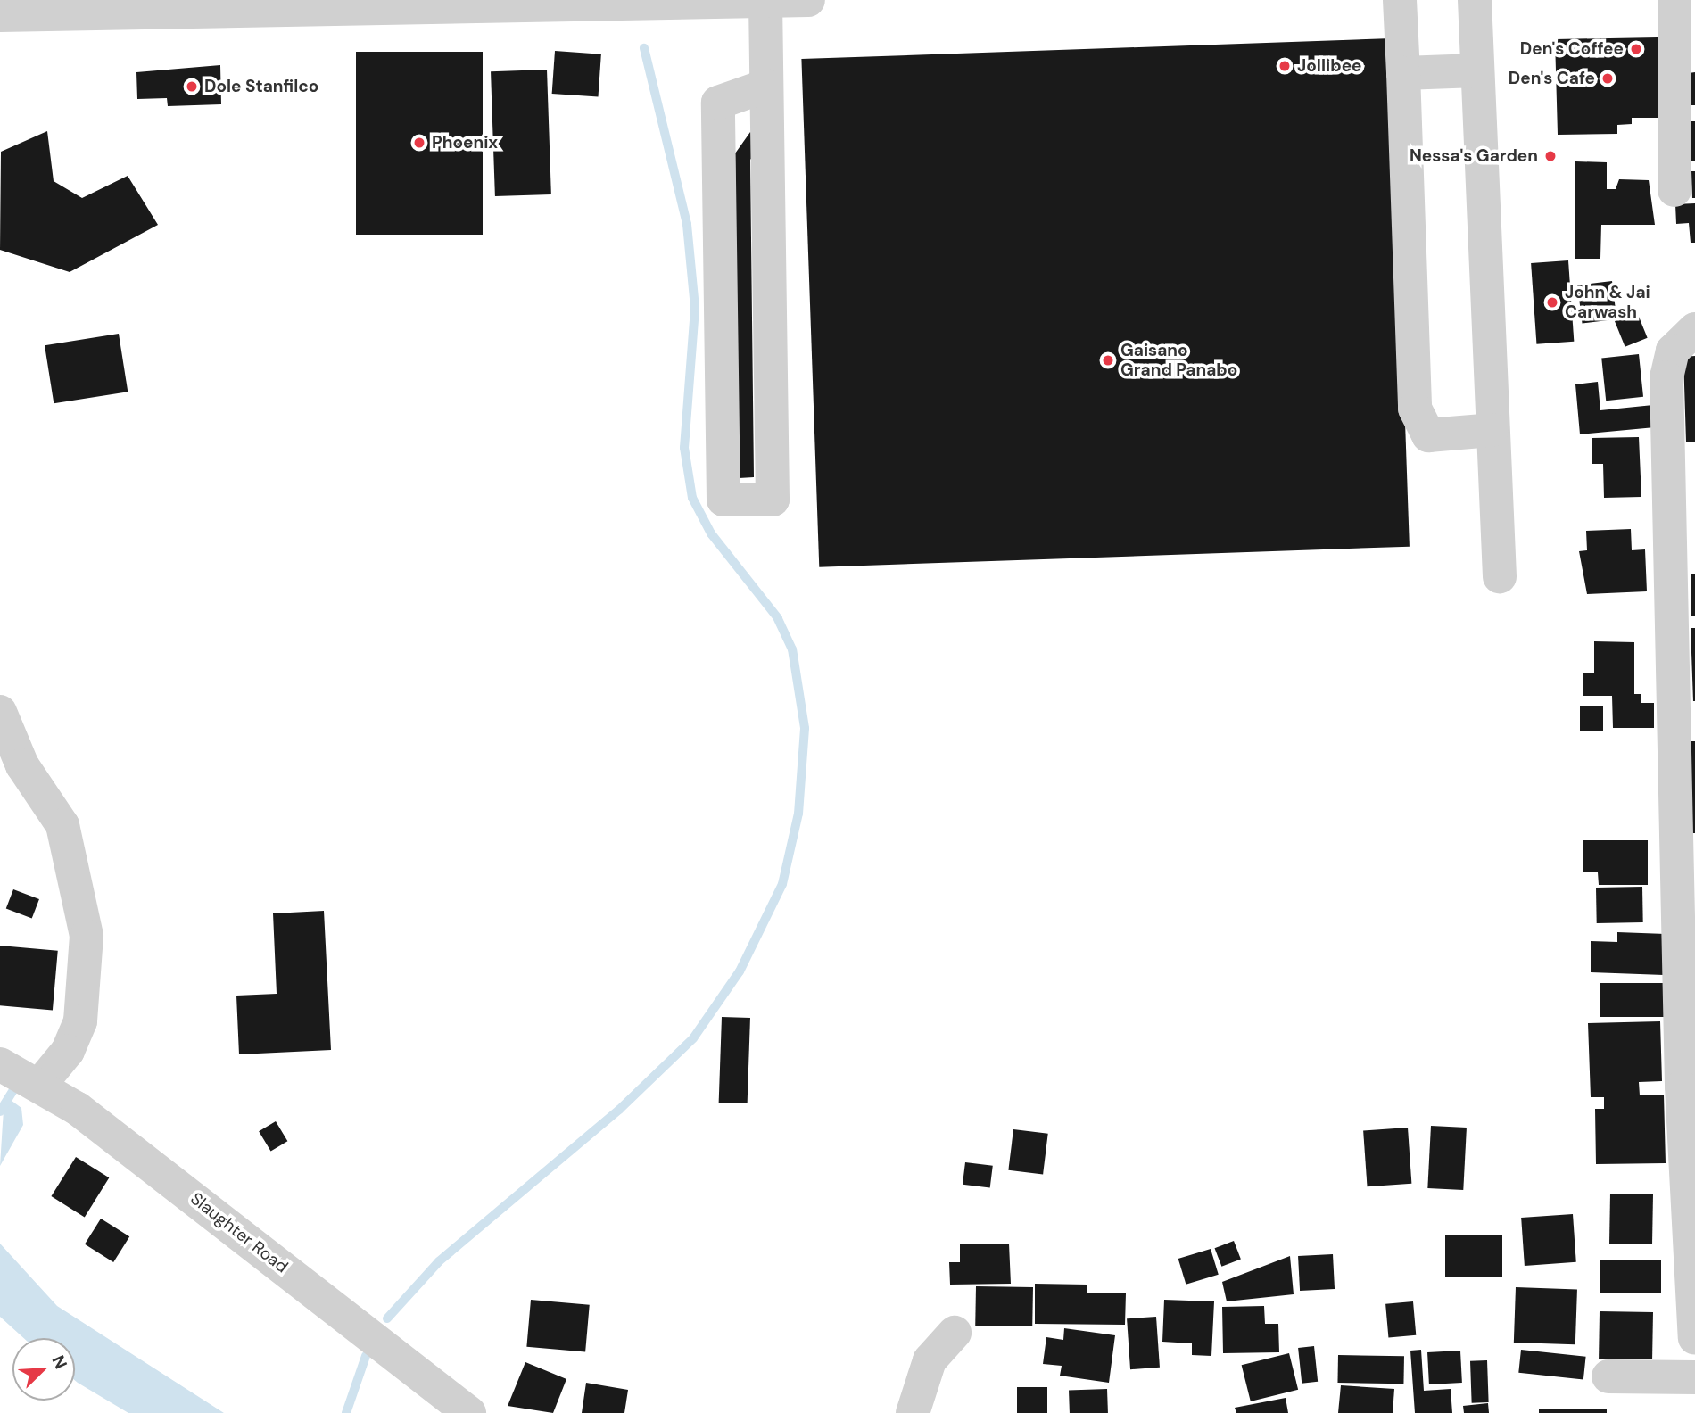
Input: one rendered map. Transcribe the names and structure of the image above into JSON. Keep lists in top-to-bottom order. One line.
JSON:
{"streets":{"street":["Slaughter Road"]},"places":["Den's Coffee","Jollibee","Den's Cafe","Dole Stanfilco","Phoenix","Nessa's Garden","John & Jai Carwash","Gaisano Grand Panabo"],"north":"top right"}
